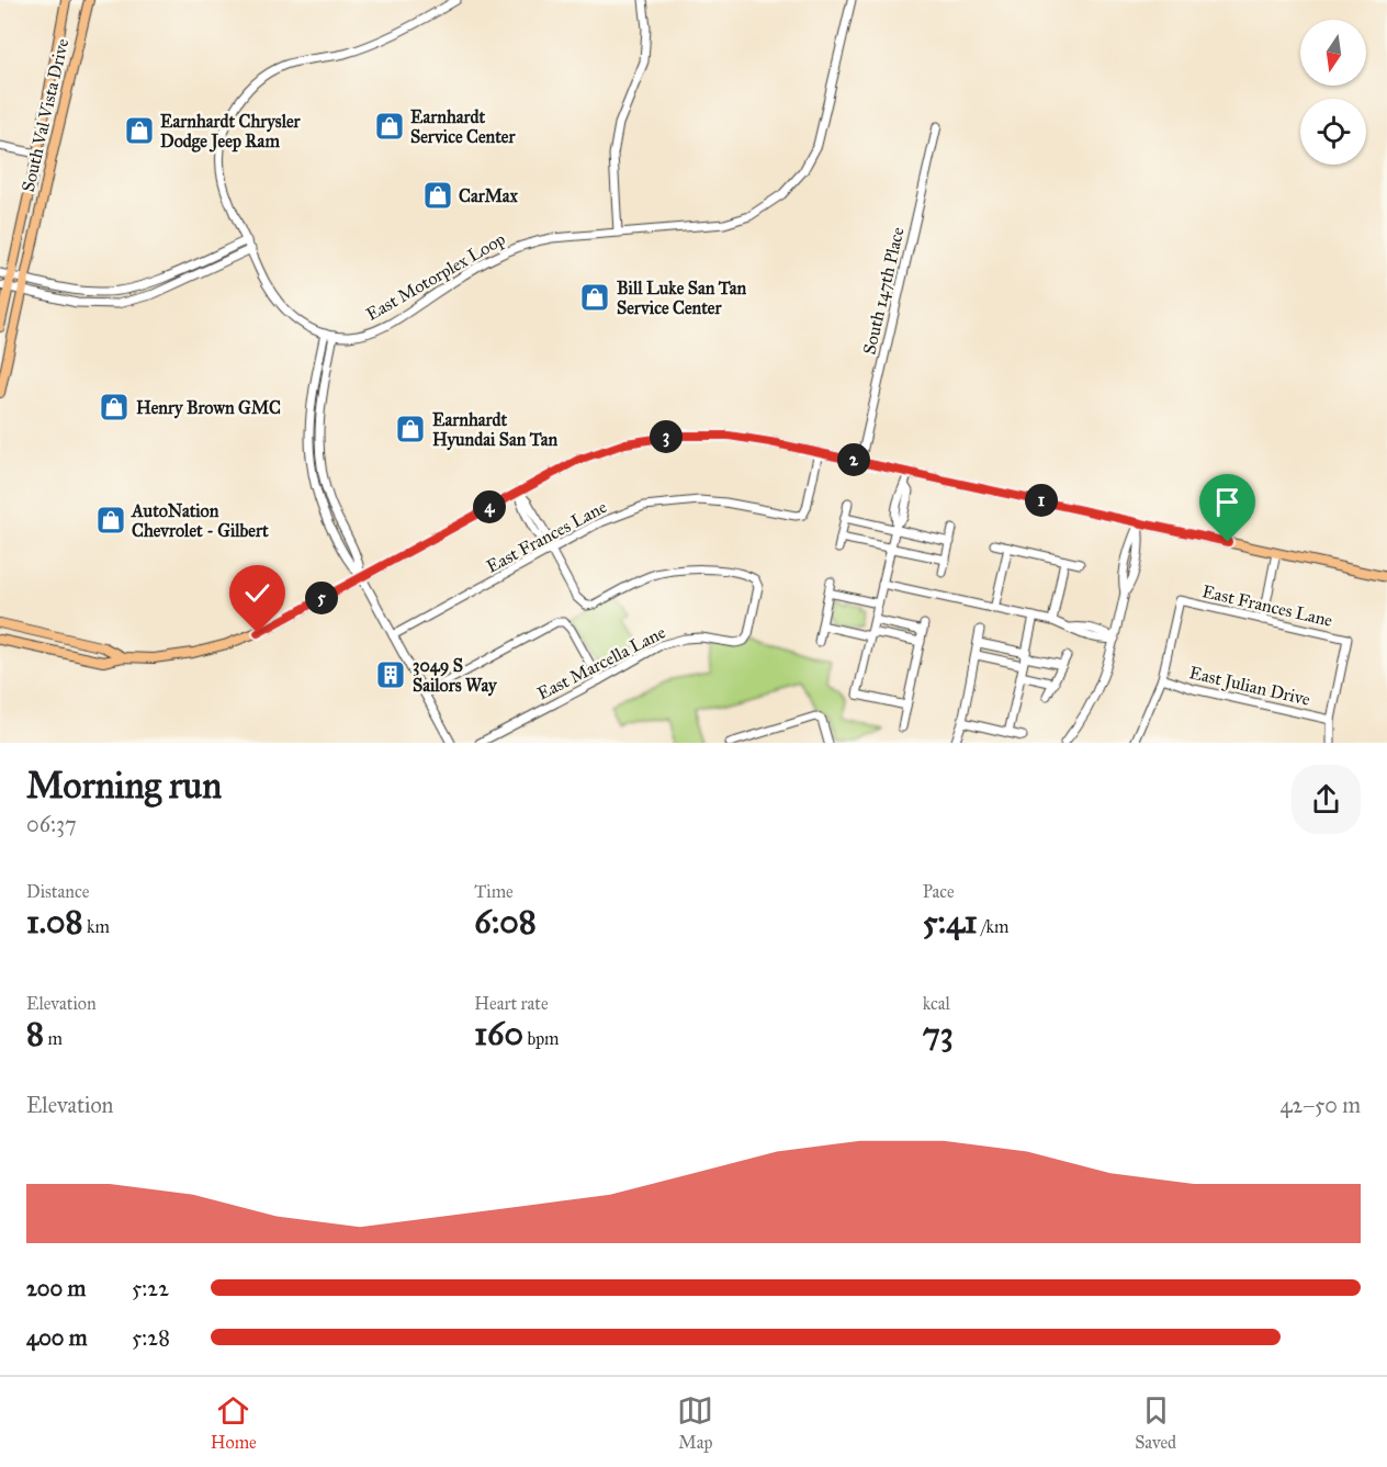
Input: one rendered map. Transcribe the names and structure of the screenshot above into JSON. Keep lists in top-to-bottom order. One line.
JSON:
{"streets":{"main road":["South Val Vista Drive"],"street":["East Motorplex Loop","South 147th Place","East Frances Lane","East Marcella Lane","East Julian Drive"]},"crossings":[["East Frances Lane","East Marcella Lane"],["East Frances Lane","East Julian Drive"]],"places":{"shop":["Earnhardt Service Center","Earnhardt Chrysler Dodge Jeep Ram","CarMax","Bill Luke San Tan Service Center","Henry Brown GMC","Earnhardt Hyundai San Tan","AutoNation Chevrolet - Gilbert"],"building":["3049 S Sailors Way"]},"north":"bottom","page":{"pins":["3","2","1","4","5"],"heading":["Morning run","06:37"],"stats":[["Distance","1.08 km"],["Time","6:08"],["Pace","5:41 /km"],["Elevation","8 m"],["Heart rate","160 bpm"],["kcal","73"]],"chart":["Elevation","42–50 m"],"list":[{"name":"200 m","note":"5:22"},{"name":"400 m","note":"5:28"}],"tabs":["Home","Map","Saved"]}}
